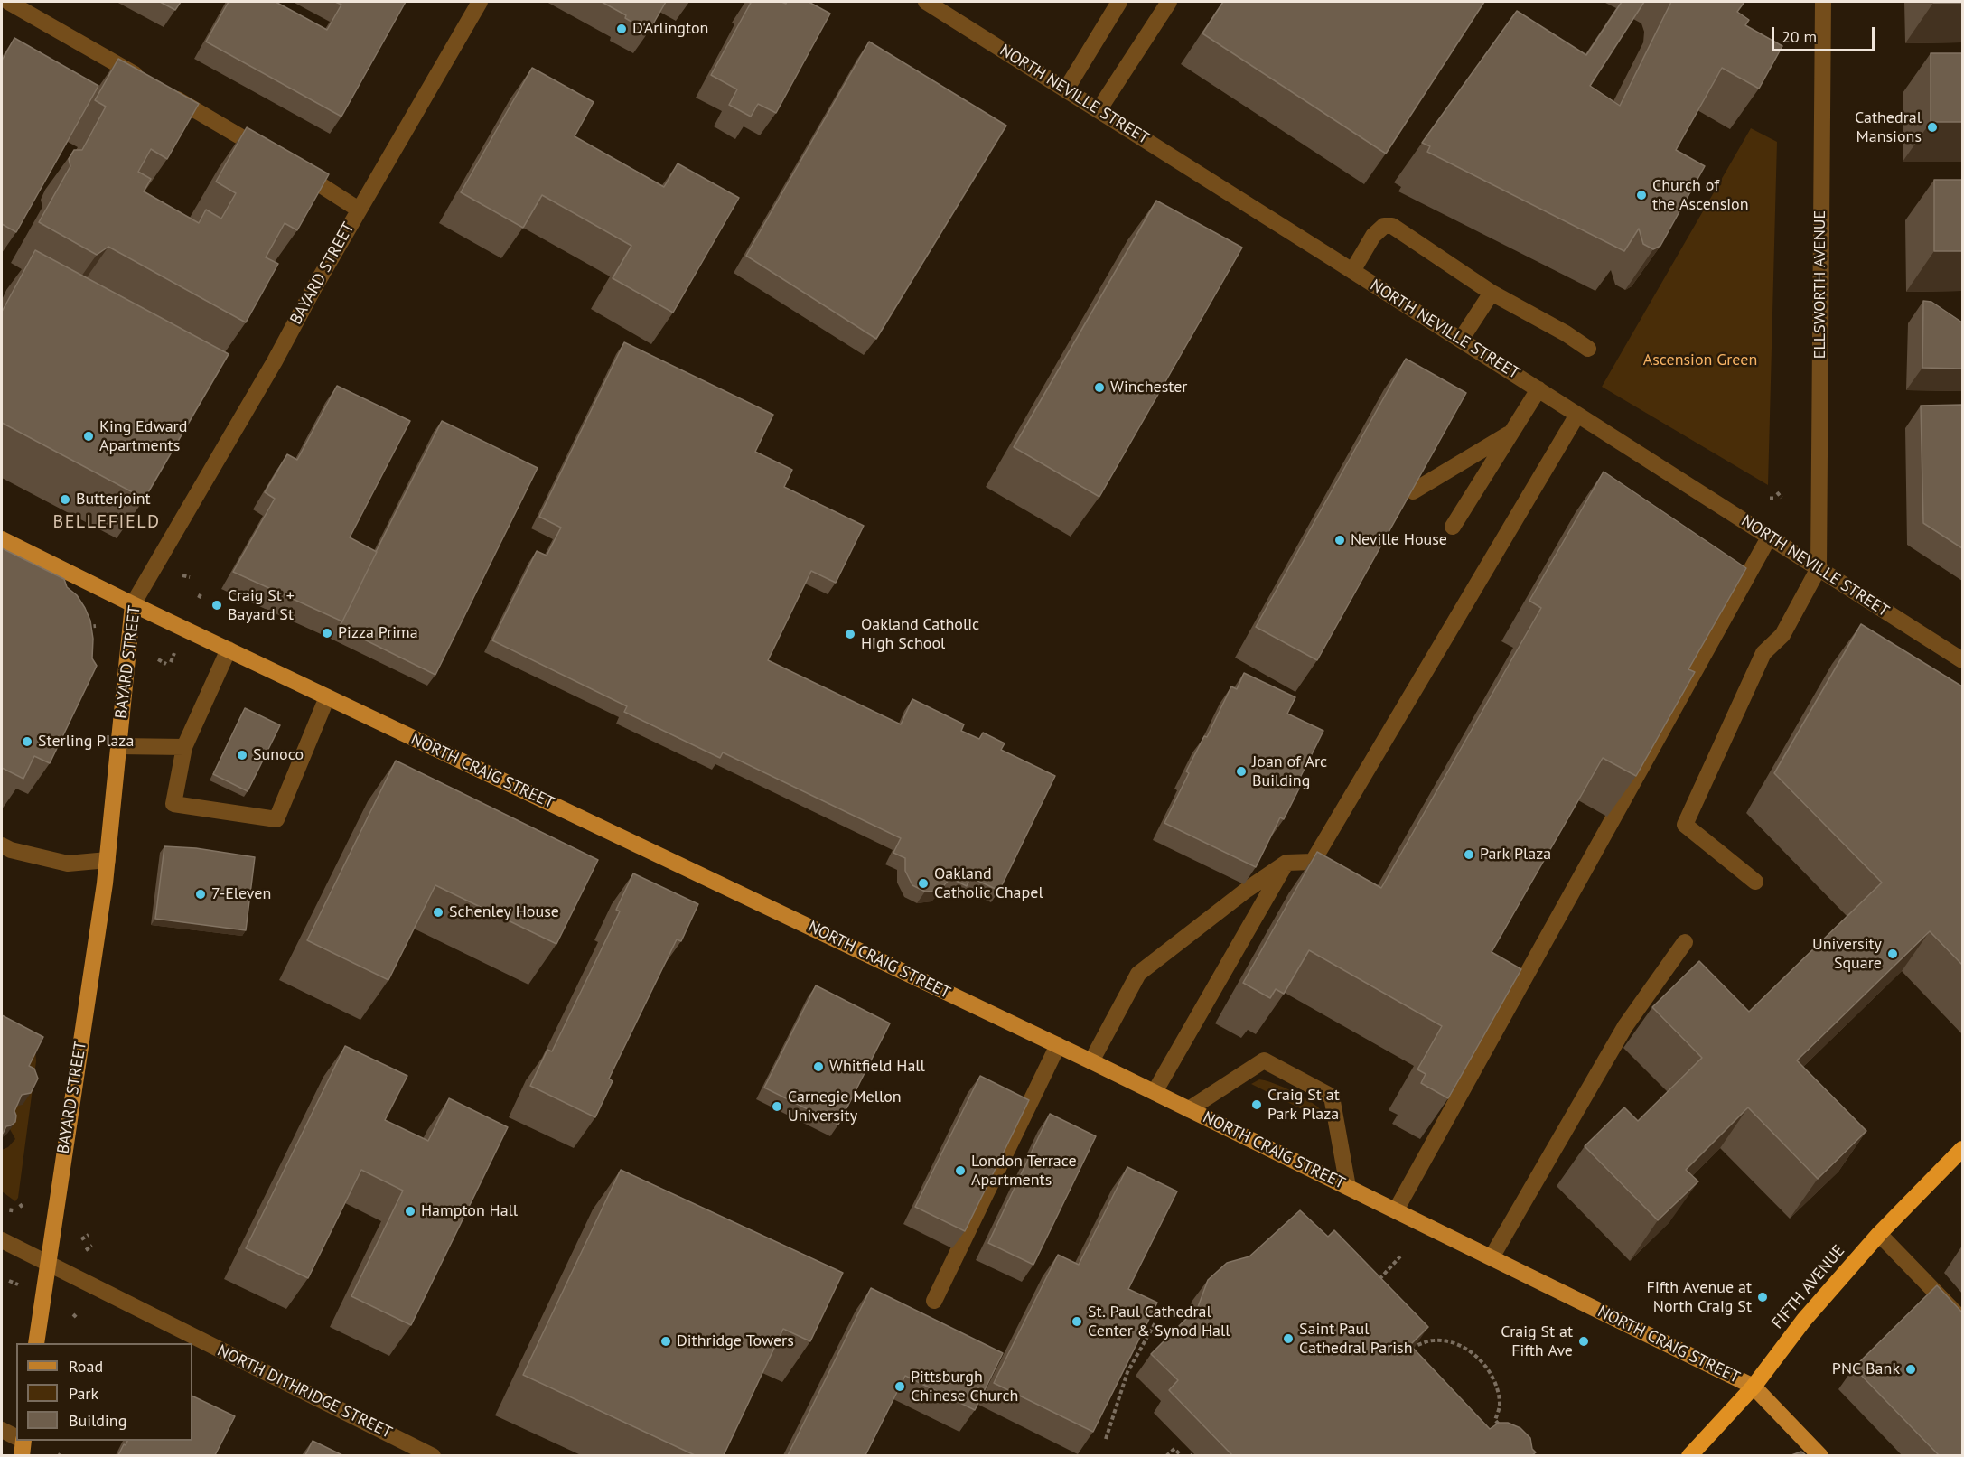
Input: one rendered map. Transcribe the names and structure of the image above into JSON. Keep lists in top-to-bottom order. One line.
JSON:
{"streets":{"highway":["FIFTH AVENUE"],"main road":["BAYARD STREET","NORTH CRAIG STREET"],"street":["NORTH NEVILLE STREET","ELLSWORTH AVENUE","NORTH DITHRIDGE STREET"]},"crossings":[["NORTH NEVILLE STREET","ELLSWORTH AVENUE"],["BAYARD STREET","NORTH CRAIG STREET"],["BAYARD STREET","NORTH DITHRIDGE STREET"],["NORTH CRAIG STREET","FIFTH AVENUE"]],"districts":["BELLEFIELD"],"parks":["Ascension Green"],"places":["D'Arlington","Cathedral Mansions","Church of the Ascension","Winchester","King Edward Apartments","Butterjoint","Neville House","Craig St + Bayard St","Pizza Prima","Oakland Catholic High School","Sterling Plaza","Sunoco","Joan of Arc Building","Park Plaza","Oakland Catholic Chapel","7-Eleven","Schenley House","University Square","Whitfield Hall","Craig St at Park Plaza","Carnegie Mellon University","London Terrace Apartments","Hampton Hall","Fifth Avenue at North Craig St","St. Paul Cathedral Center & Synod Hall","Saint Paul Cathedral Parish","Dithridge Towers","Craig St at Fifth Ave","PNC Bank","Pittsburgh Chinese Church"],"legend":["Road","Park","Building"],"scale_bar":"20 m"}
